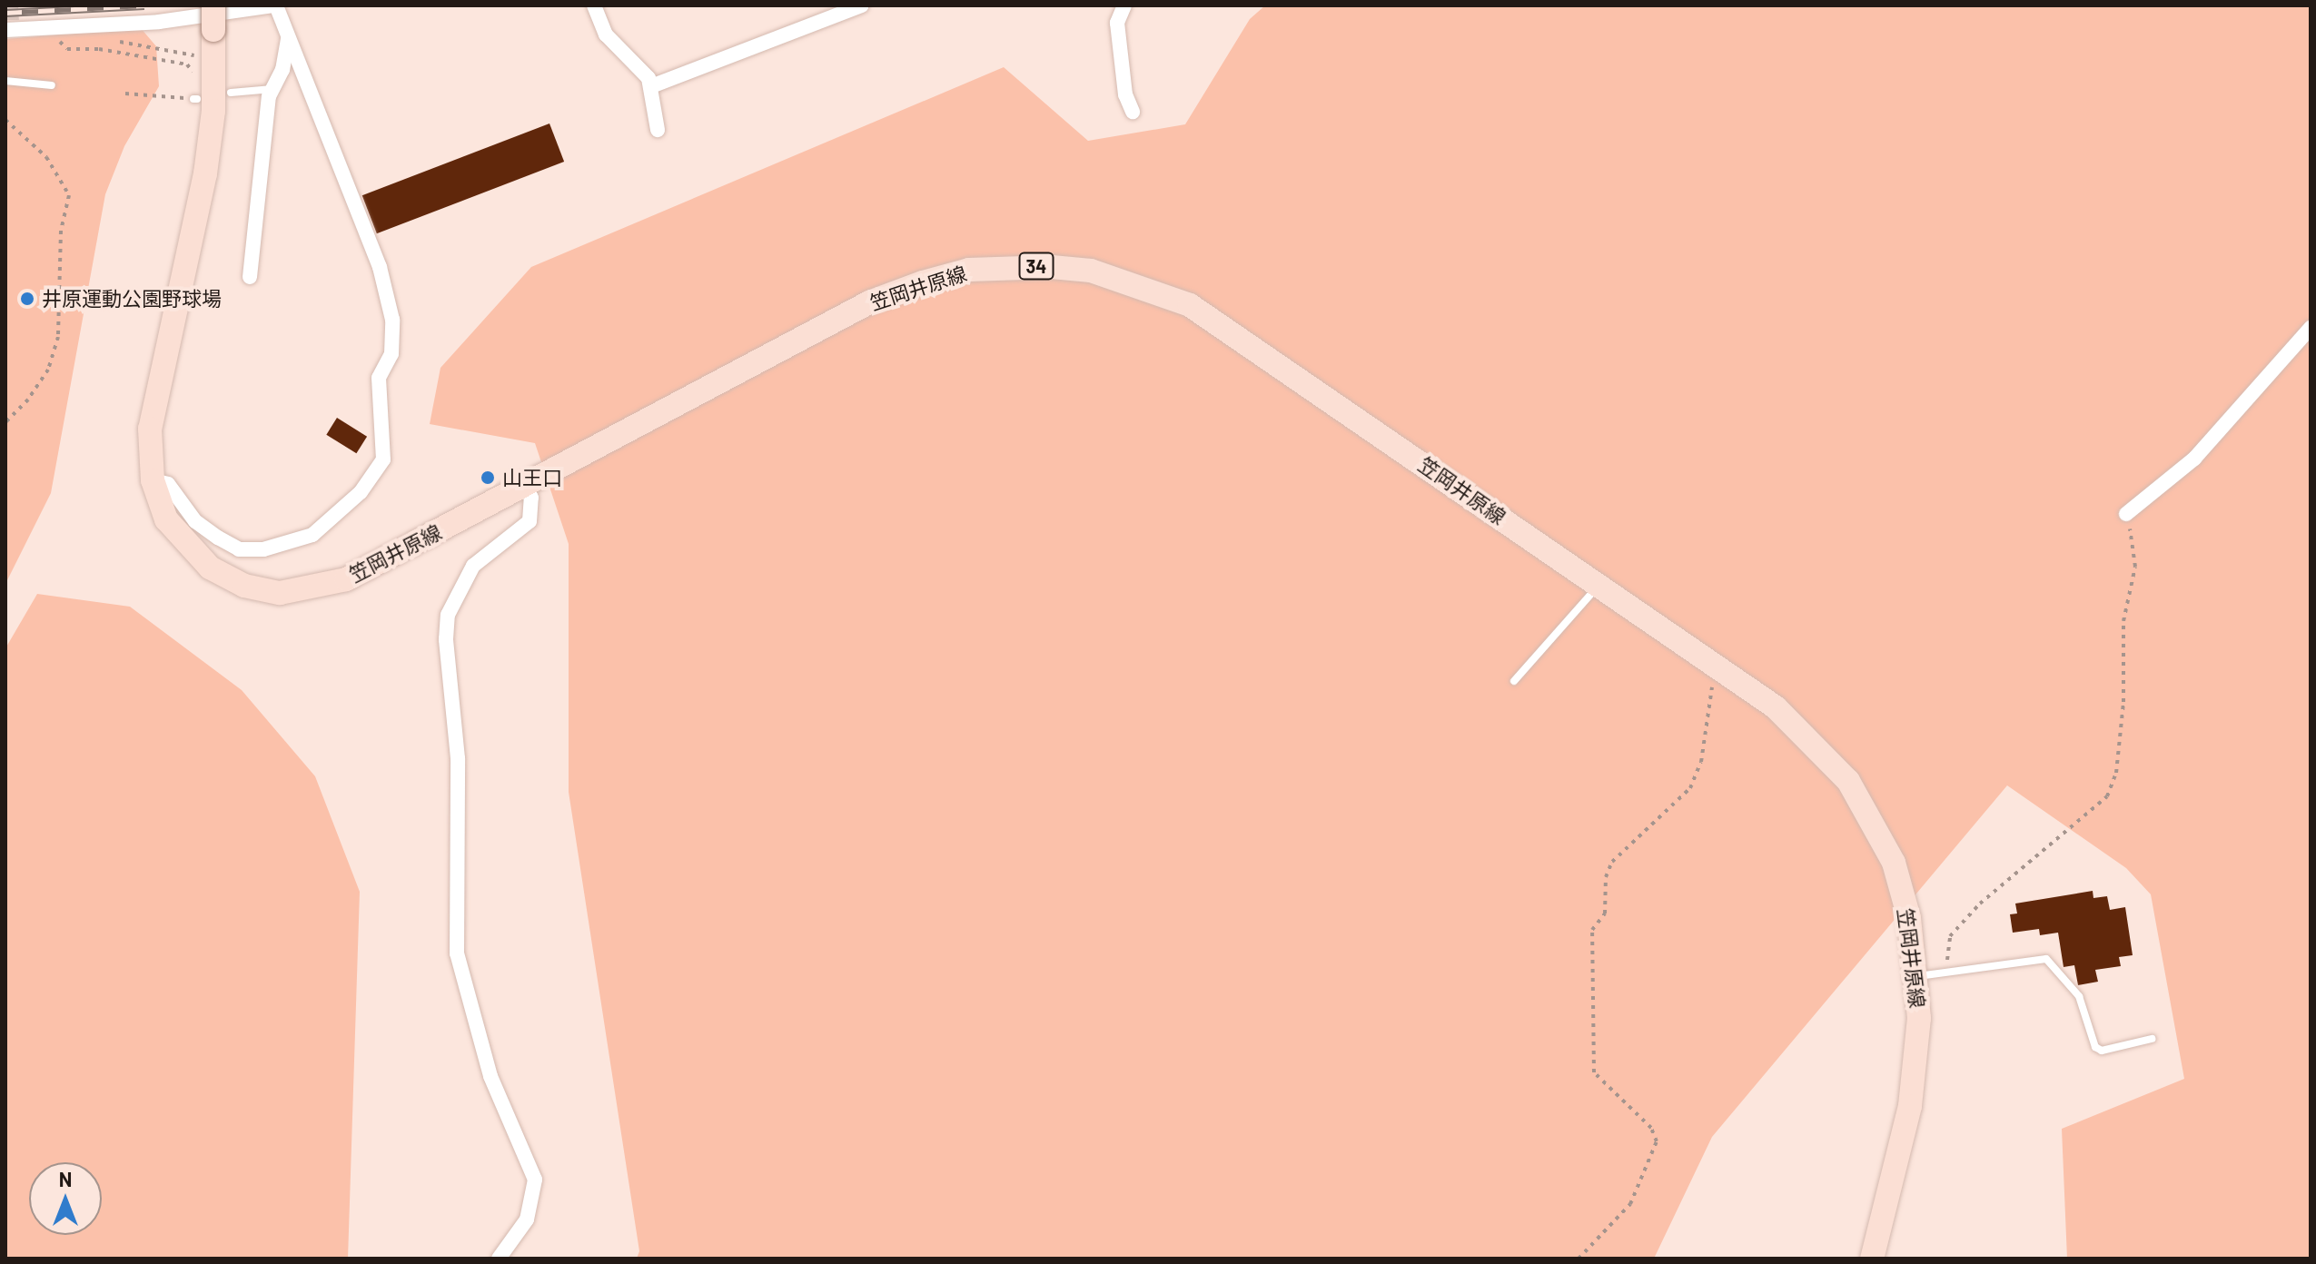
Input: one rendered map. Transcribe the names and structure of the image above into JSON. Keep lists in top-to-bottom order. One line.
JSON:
{"streets":{"main road":["34","笠岡井原線"]},"places":["井原運動公園野球場","山王口"],"north":"top"}
